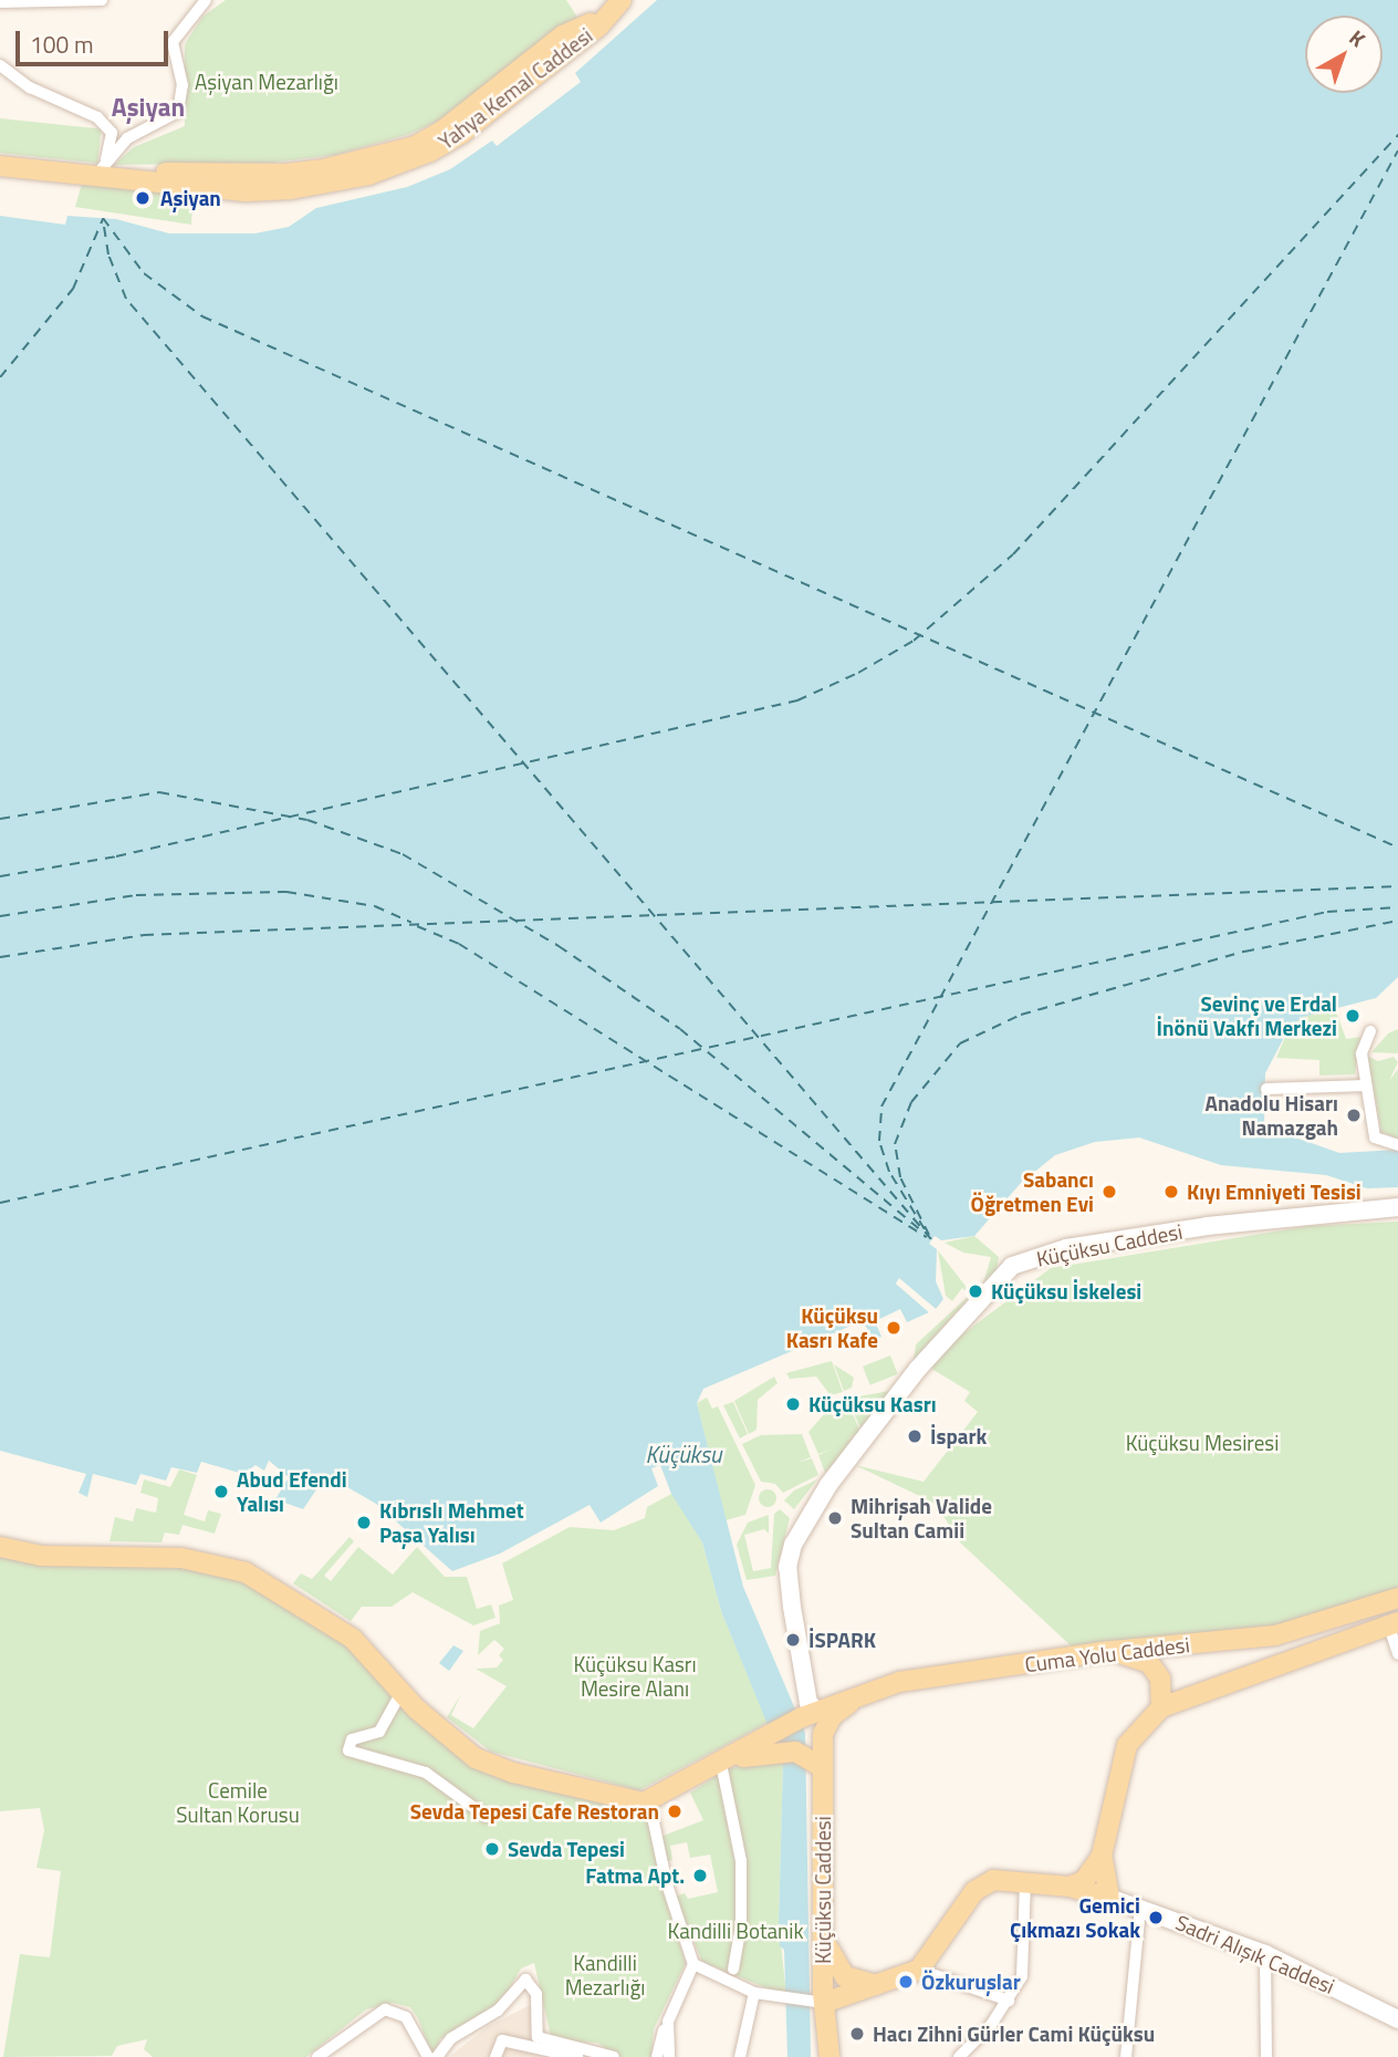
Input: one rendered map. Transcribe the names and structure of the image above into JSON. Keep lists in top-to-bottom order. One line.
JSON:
{"streets":{"main road":["Yahya Kemal Caddesi","Küçüksu Caddesi","Cuma Yolu Caddesi"],"street":["Sadri Alışık Caddesi"]},"crossings":[["Küçüksu Caddesi","Cuma Yolu Caddesi"]],"districts":["Aşiyan"],"water":["Küçüksu"],"parks":["Aşiyan Mezarlığı","Küçüksu Mesiresi","Küçüksu Kasrı Mesire Alanı","Cemile Sultan Korusu","Kandilli Botanik","Kandilli Mezarlığı"],"places":["Aşiyan","Sevinç ve Erdal İnönü Vakfı Merkezi","Anadolu Hisarı Namazgah","Sabancı Öğretmen Evi","Kıyı Emniyeti Tesisi","Küçüksu İskelesi","Küçüksu Kasrı Kafe","Küçüksu Kasrı","İspark","Abud Efendi Yalısı","Mihrişah Valide Sultan Camii","Kıbrıslı Mehmet Paşa Yalısı","İSPARK","Sevda Tepesi Cafe Restoran","Sevda Tepesi","Fatma Apt.","Gemici Çıkmazı Sokak","Özkuruşlar","Hacı Zihni Gürler Cami Küçüksu"],"scale_bar":"100 m","north":"top right"}
